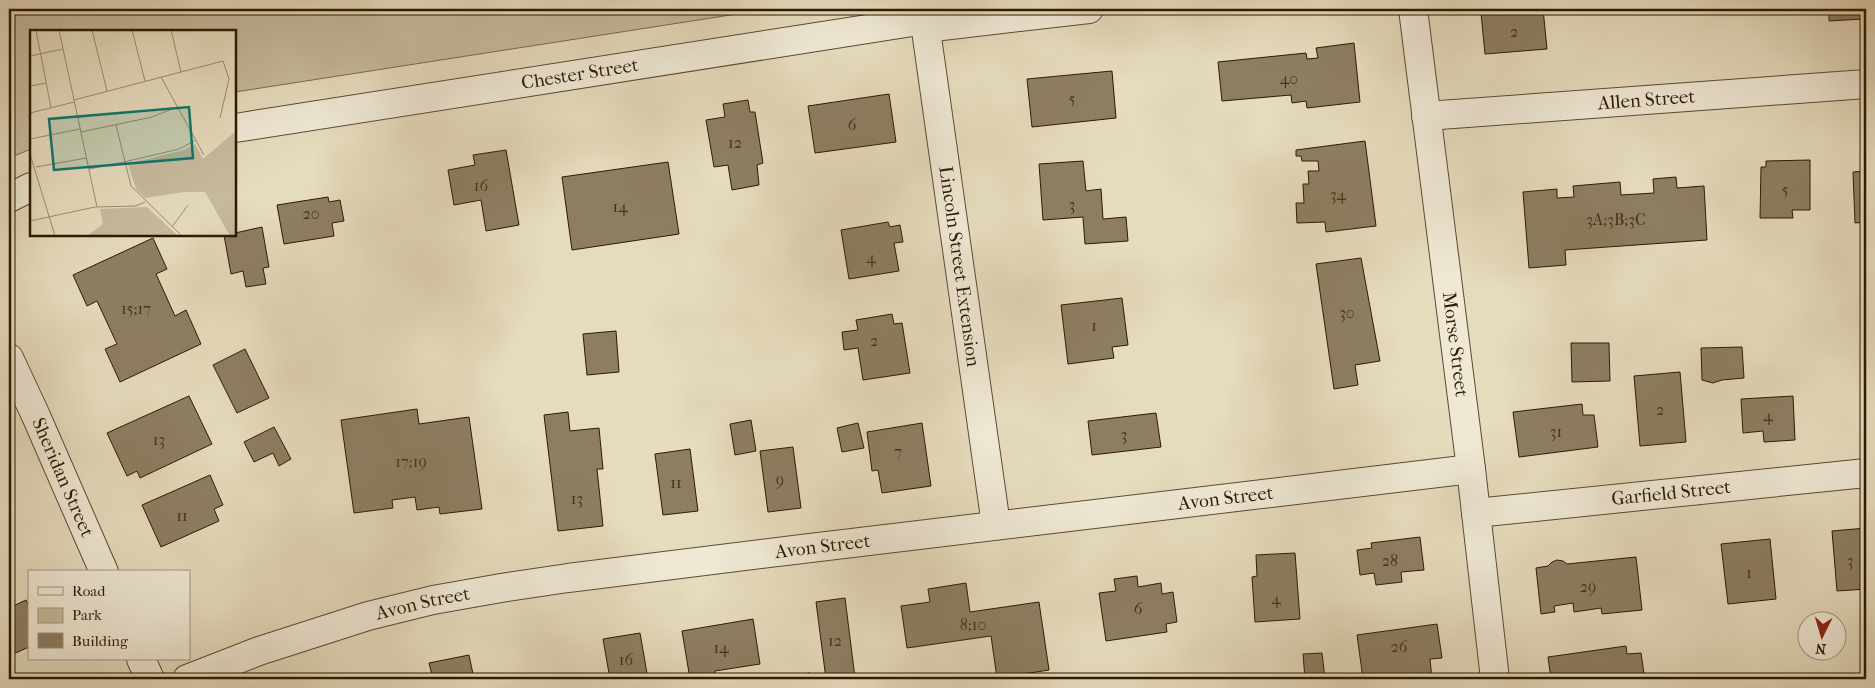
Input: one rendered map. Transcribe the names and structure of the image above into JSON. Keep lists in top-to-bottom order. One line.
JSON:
{"streets":{"street":["Chester Street","Allen Street","Lincoln Street Extension","Morse Street","Sheridan Street","Garfield Street","Avon Street"]},"crossings":[["Chester Street","Lincoln Street Extension"],["Allen Street","Morse Street"],["Lincoln Street Extension","Avon Street"],["Morse Street","Garfield Street"],["Morse Street","Avon Street"]],"house_numbers":["2","40","5","6","12","16","5","34","3","14","20","3A;3B;3C","4","15;17","30","1","2","2","4","31","3","13","7","17;19","9","11","13","11","28","3","1","29","4","6","8;10","12","26","14","16"],"legend":["Road","Park","Building"],"north":"bottom"}
